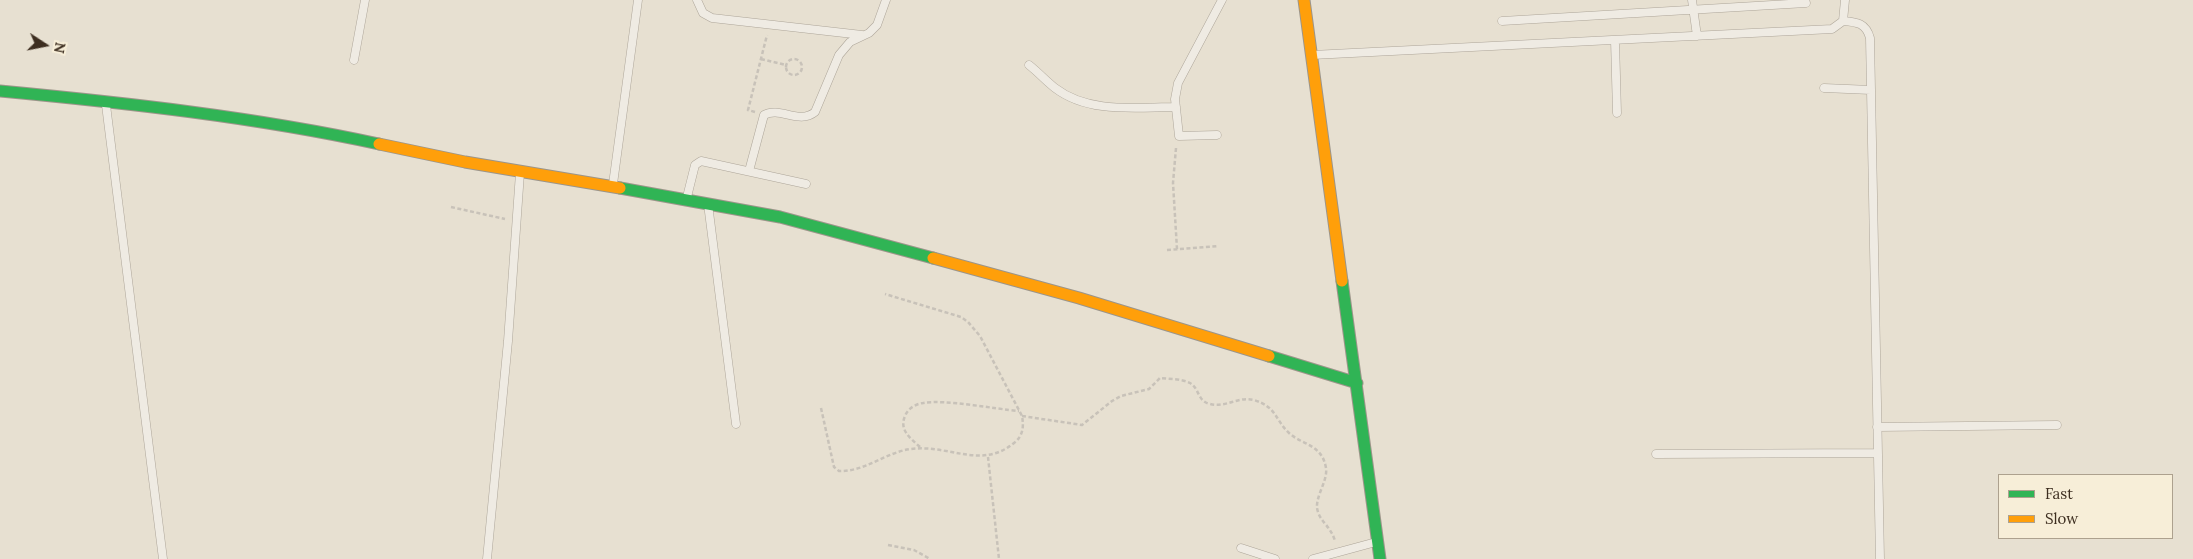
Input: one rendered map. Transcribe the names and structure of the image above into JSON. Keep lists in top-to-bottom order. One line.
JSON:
{"legend":["Fast","Slow"],"north":"right"}
